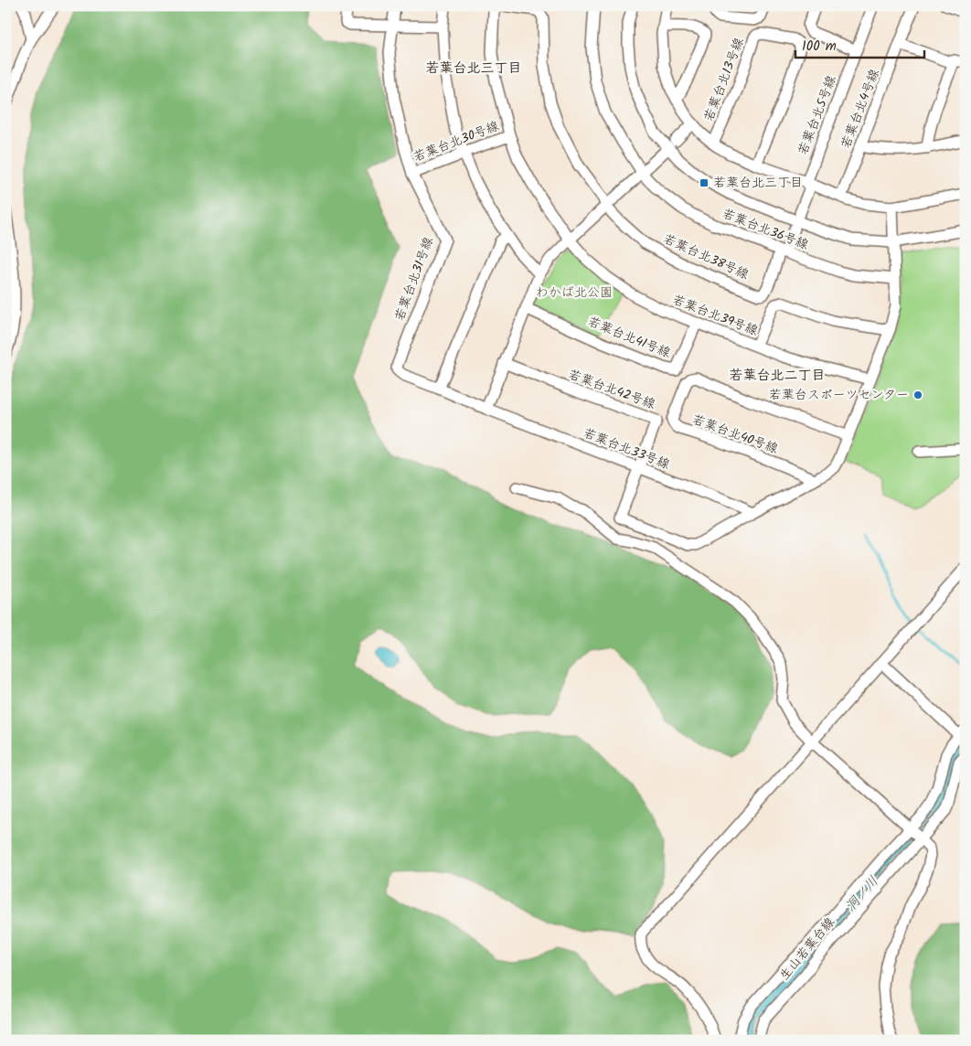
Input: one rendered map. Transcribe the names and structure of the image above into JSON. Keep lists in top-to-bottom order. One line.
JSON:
{"streets":{"street":["若葉台北13号線","若葉台北4号線","若葉台北5号線","若葉台北30号線","若葉台北36号線","若葉台北38号線","若葉台北31号線","若葉台北39号線","若葉台北41号線","若葉台北42号線","若葉台北40号線","若葉台北33号線","生山若葉台線"]},"crossings":[["若葉台北30号線","若葉台北31号線"],["若葉台北30号線","若葉台北39号線"],["若葉台北36号線","若葉台北38号線"],["若葉台北38号線","若葉台北39号線"],["若葉台北31号線","若葉台北33号線"],["若葉台北39号線","若葉台北41号線"],["若葉台北42号線","若葉台北33号線"]],"districts":["若葉台北三丁目","若葉台北二丁目"],"water":["洞ノ川"],"parks":["わかば北公園"],"places":{"transit":["若葉台北三丁目"],"other":["若葉台スポーツセンター"]},"scale_bar":"100 m"}
